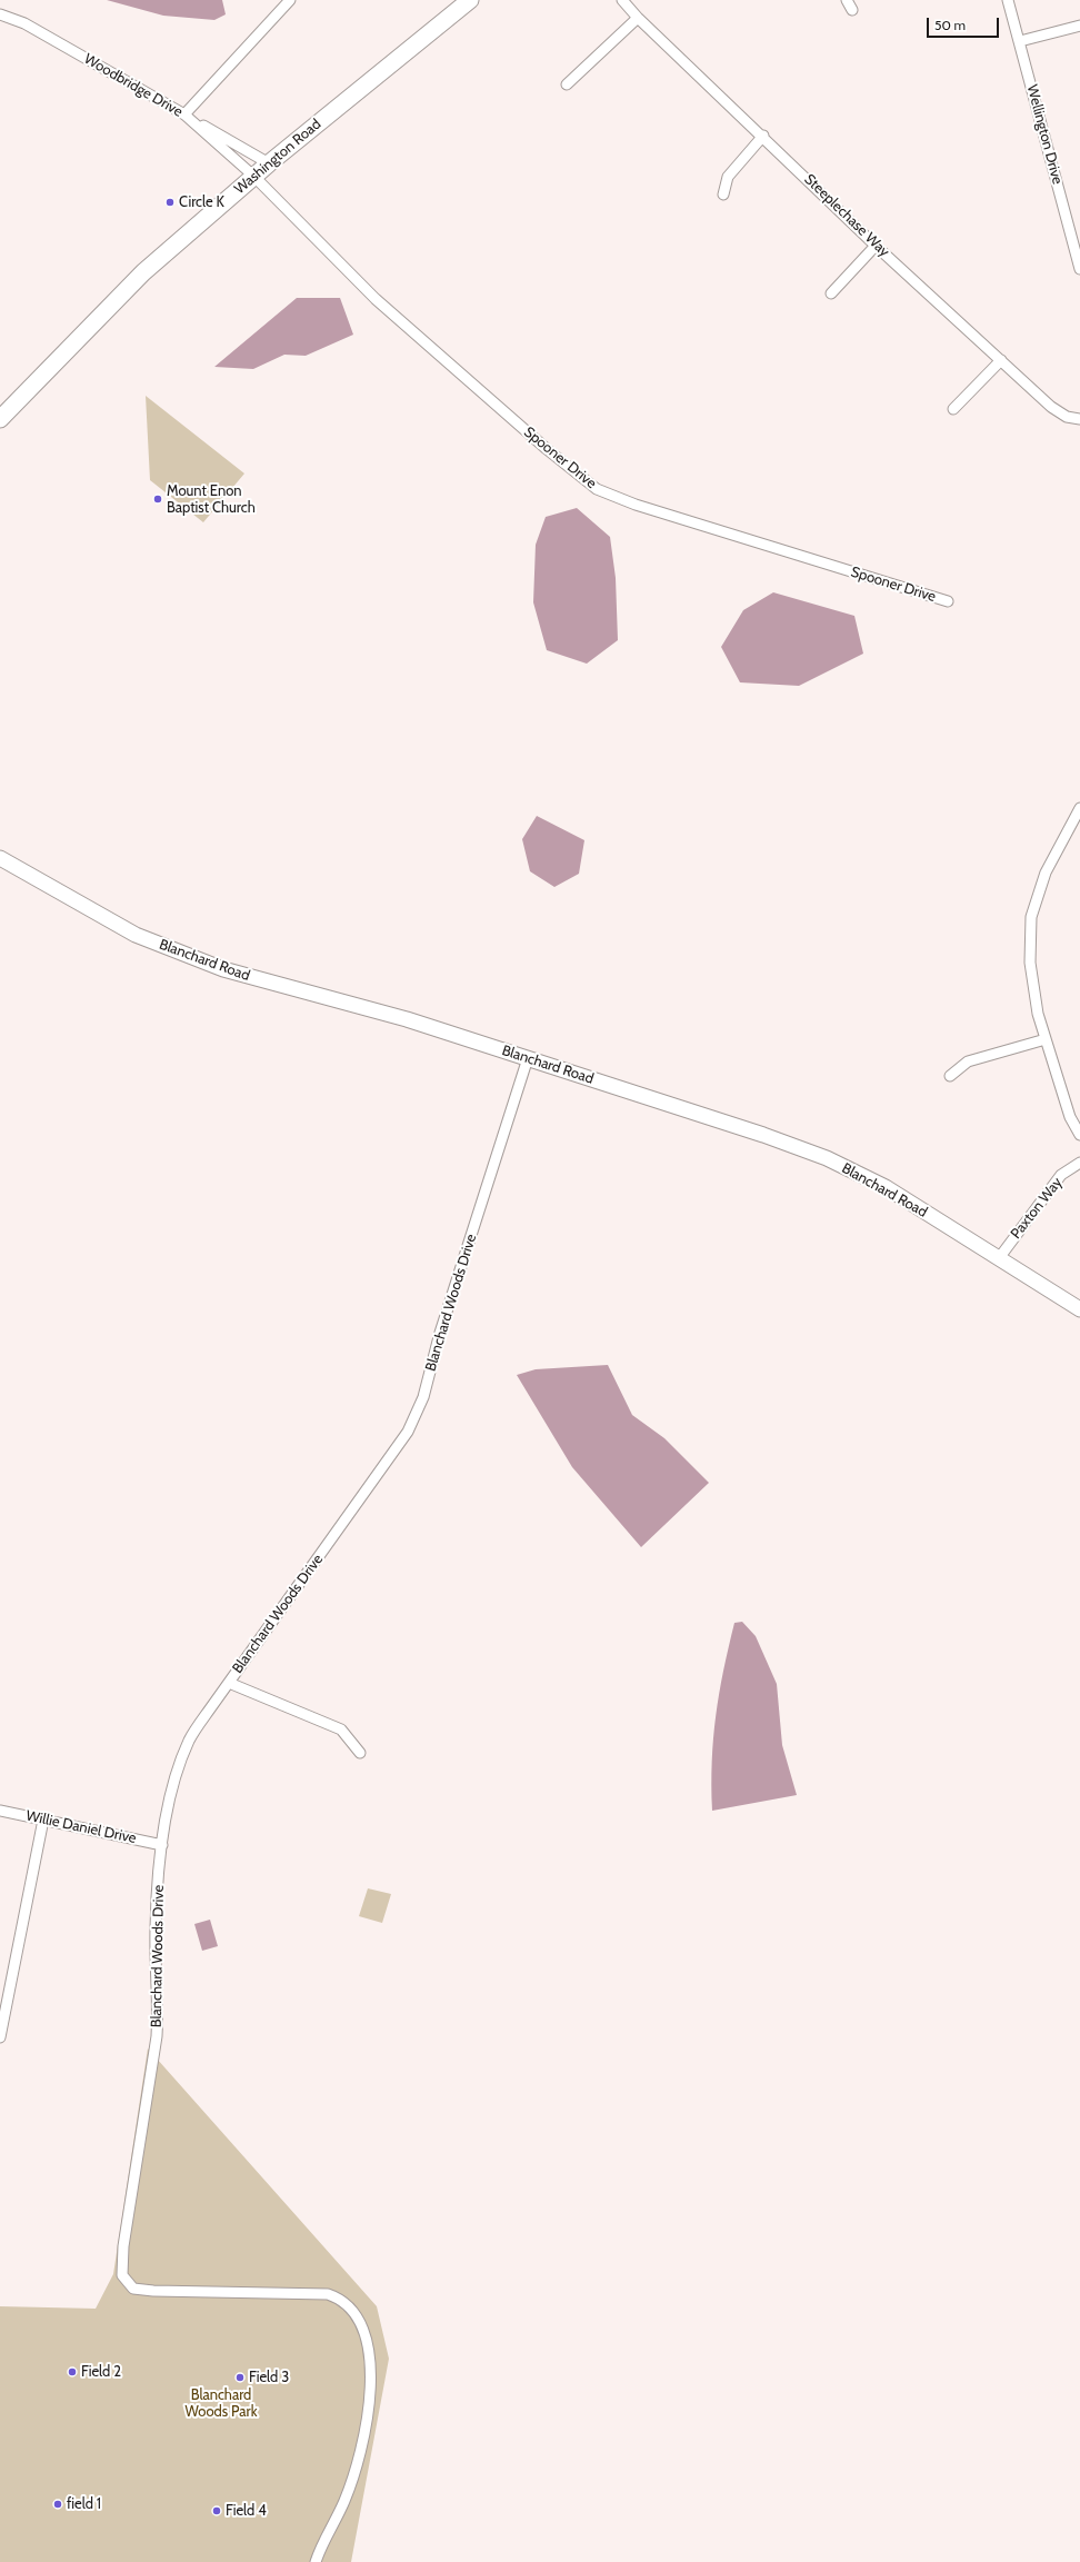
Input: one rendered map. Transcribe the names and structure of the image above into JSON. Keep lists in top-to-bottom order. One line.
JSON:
{"streets":{"main road":["Washington Road"],"street":["Woodbridge Drive","Wellington Drive","Steeplechase Way","Spooner Drive","Blanchard Road","Paxton Way","Blanchard Woods Drive","Willie Daniel Drive"]},"crossings":[["Woodbridge Drive","Washington Road"],["Woodbridge Drive","Spooner Drive"],["Washington Road","Spooner Drive"],["Blanchard Road","Paxton Way"],["Blanchard Road","Blanchard Woods Drive"],["Blanchard Woods Drive","Willie Daniel Drive"]],"parks":["Blanchard Woods Park"],"places":["Circle K","Mount Enon Baptist Church","Field 2","Field 3","field 1","Field 4"],"scale_bar":"50 m"}
